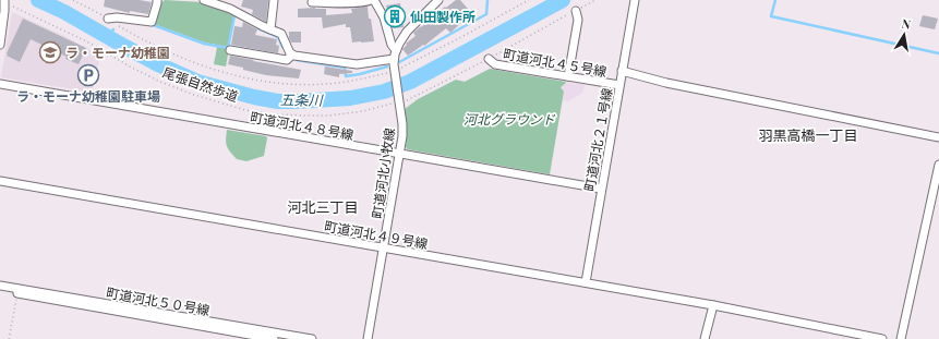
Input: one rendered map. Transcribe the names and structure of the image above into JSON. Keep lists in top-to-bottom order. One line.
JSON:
{"streets":{"street":["町道河北４５号線","町道河北４８号線","町道河北２１号線","町道河北小牧線","町道河北４９号線","町道河北５０号線"],"path":["尾張自然歩道"]},"crossings":[["町道河北４５号線","尾張自然歩道"],["町道河北４５号線","町道河北２１号線"],["尾張自然歩道","町道河北小牧線"],["町道河北４８号線","町道河北２１号線"],["町道河北４８号線","町道河北小牧線"],["町道河北２１号線","町道河北４９号線"],["町道河北小牧線","町道河北４９号線"]],"districts":["羽黒高橋一丁目","河北三丁目"],"water":["五条川"],"parks":["河北グラウンド"],"places":{"building":["仙田製作所"],"school or university":["ラ・モーナ幼稚園"],"parking":["ラ・モーナ幼稚園駐車場"]},"north":"top"}
